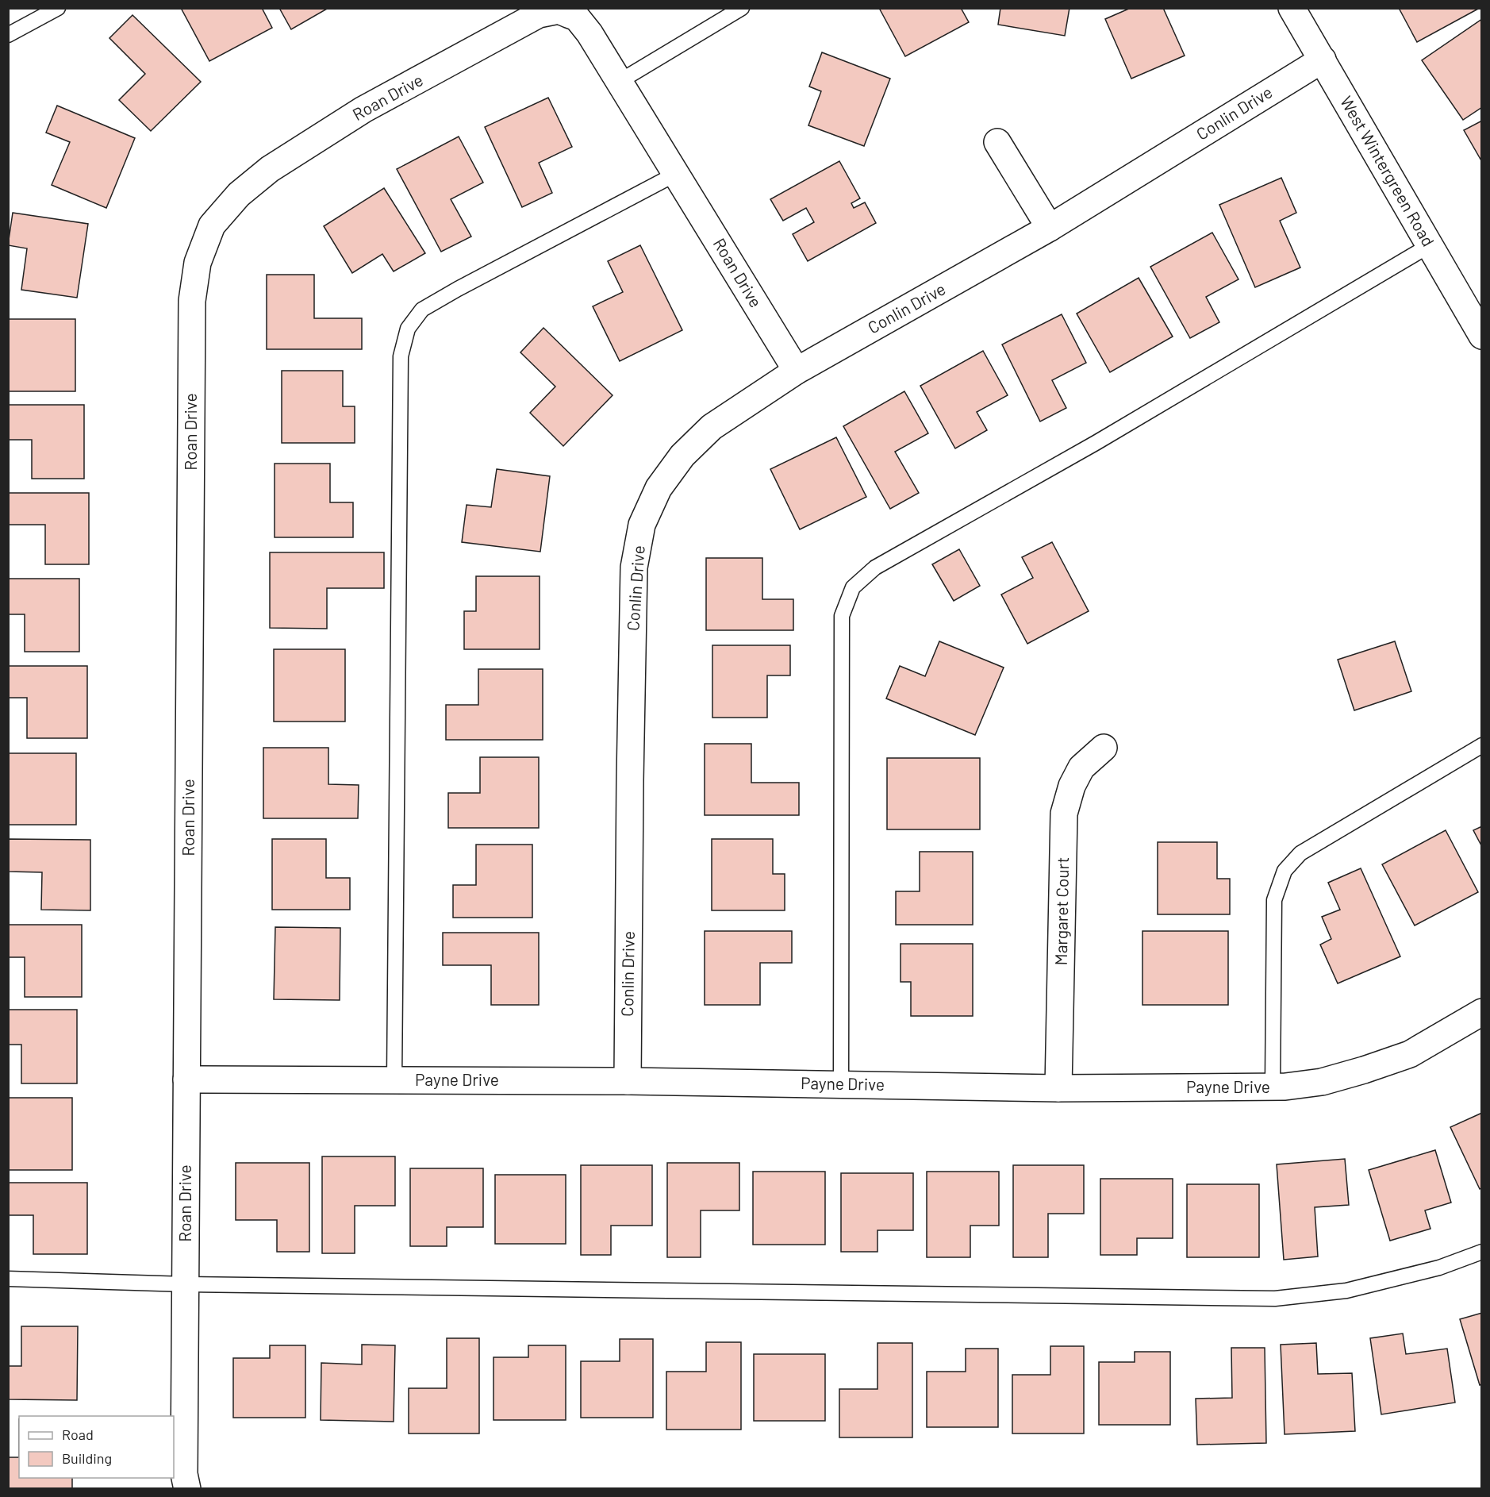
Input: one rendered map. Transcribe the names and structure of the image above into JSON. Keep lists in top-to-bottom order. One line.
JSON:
{"streets":{"street":["Roan Drive","Conlin Drive","West Wintergreen Road","Margaret Court","Payne Drive"]},"crossings":[["Roan Drive","Conlin Drive"],["Roan Drive","Payne Drive"],["Conlin Drive","West Wintergreen Road"],["Conlin Drive","Payne Drive"],["Margaret Court","Payne Drive"]],"legend":["Road","Building"]}
